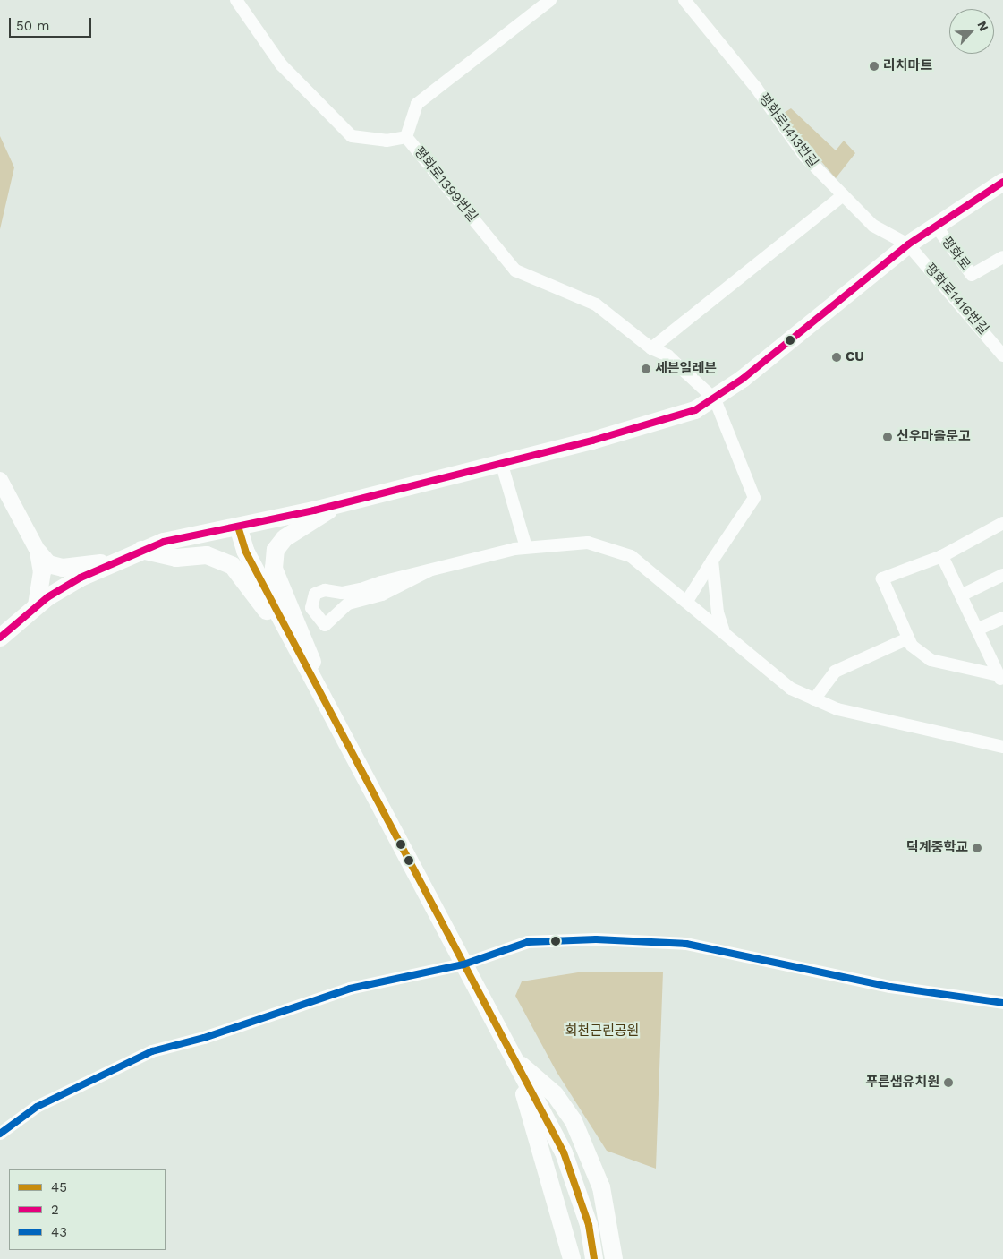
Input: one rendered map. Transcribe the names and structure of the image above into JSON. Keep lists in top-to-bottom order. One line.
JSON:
{"streets":{"main road":["평화로"],"street":["평화로1413번길","평화로1399번길","평화로1416번길"]},"crossings":[["평화로1413번길","평화로"],["평화로1413번길","평화로1416번길"],["평화로1399번길","평화로"],["평화로","평화로1416번길"]],"parks":["회천근린공원"],"places":["리치마트","CU","세븐일레븐","신우마을문고","덕계중학교","푸른샘유치원"],"lines":["transit line 2","transit line 45","transit line 43"],"legend":["45","2","43"],"scale_bar":"50 m","north":"top right"}
